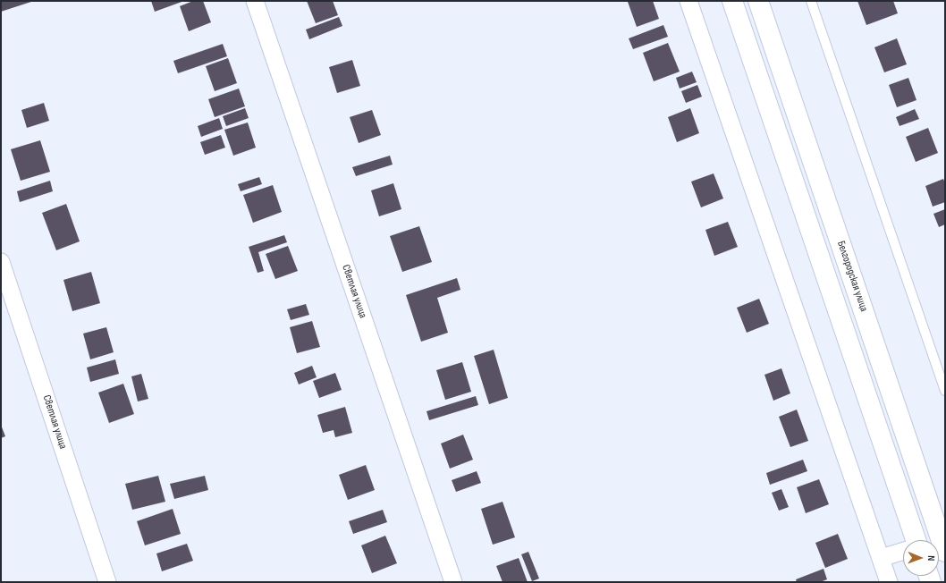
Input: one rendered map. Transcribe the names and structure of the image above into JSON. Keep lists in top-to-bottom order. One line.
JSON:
{"streets":{"main road":["Белгородская улица"],"street":["Светлая улица"]},"north":"right"}
